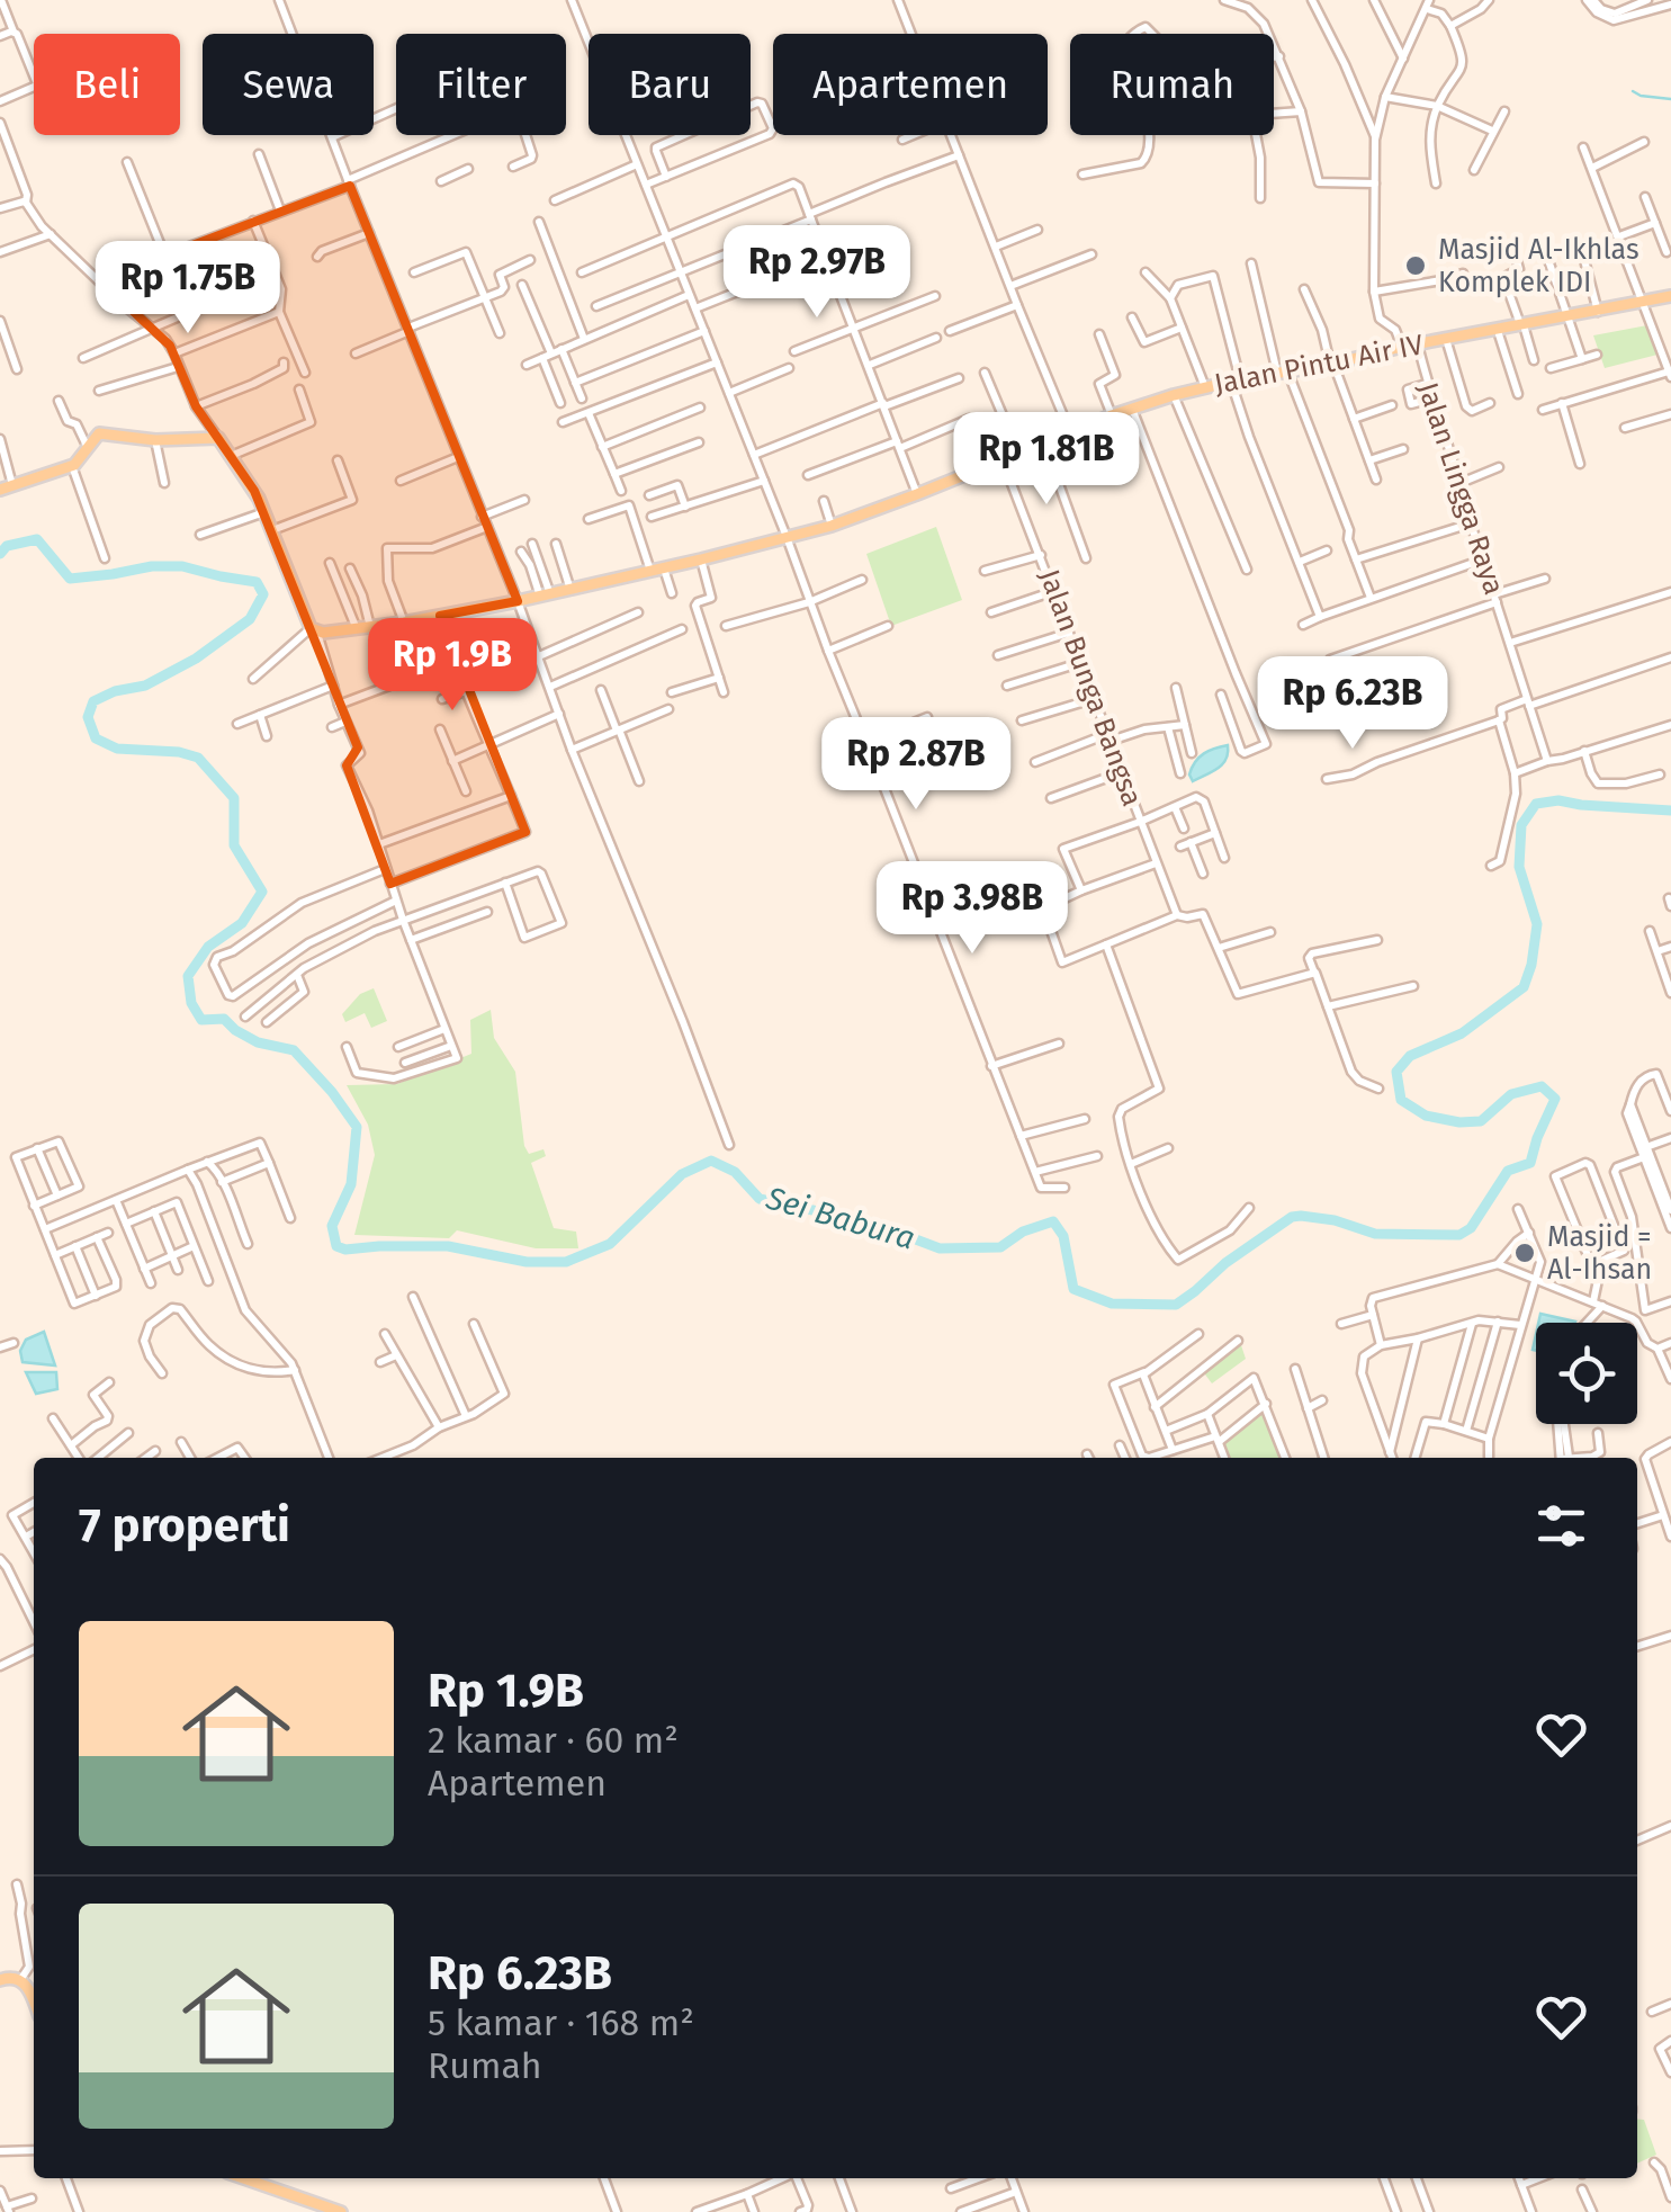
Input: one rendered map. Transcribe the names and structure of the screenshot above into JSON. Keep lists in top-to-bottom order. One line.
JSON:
{"streets":{"main road":["Jalan Pintu Air IV"],"street":["Jalan Lingga Raya","Jalan Bunga Bangsa"]},"crossings":[["Jalan Pintu Air IV","Jalan Lingga Raya"],["Jalan Pintu Air IV","Jalan Bunga Bangsa"]],"water":["Sei Babura"],"places":["Masjid Al-Ikhlas Komplek IDI","Masjid = Al-Ihsan"],"page":{"chip":["Beli","Sewa","Filter","Baru","Apartemen","Rumah"],"price":["Rp 2.97B","Rp 1.75B","Rp 1.81B","Rp 1.9B","Rp 6.23B","Rp 2.87B","Rp 3.98B"],"heading":"7 properti","list":[{"name":"Rp 1.9B","note":"2 kamar · 60 m² · Apartemen"},{"name":"Rp 6.23B","note":"5 kamar · 168 m² · Rumah"}]}}
